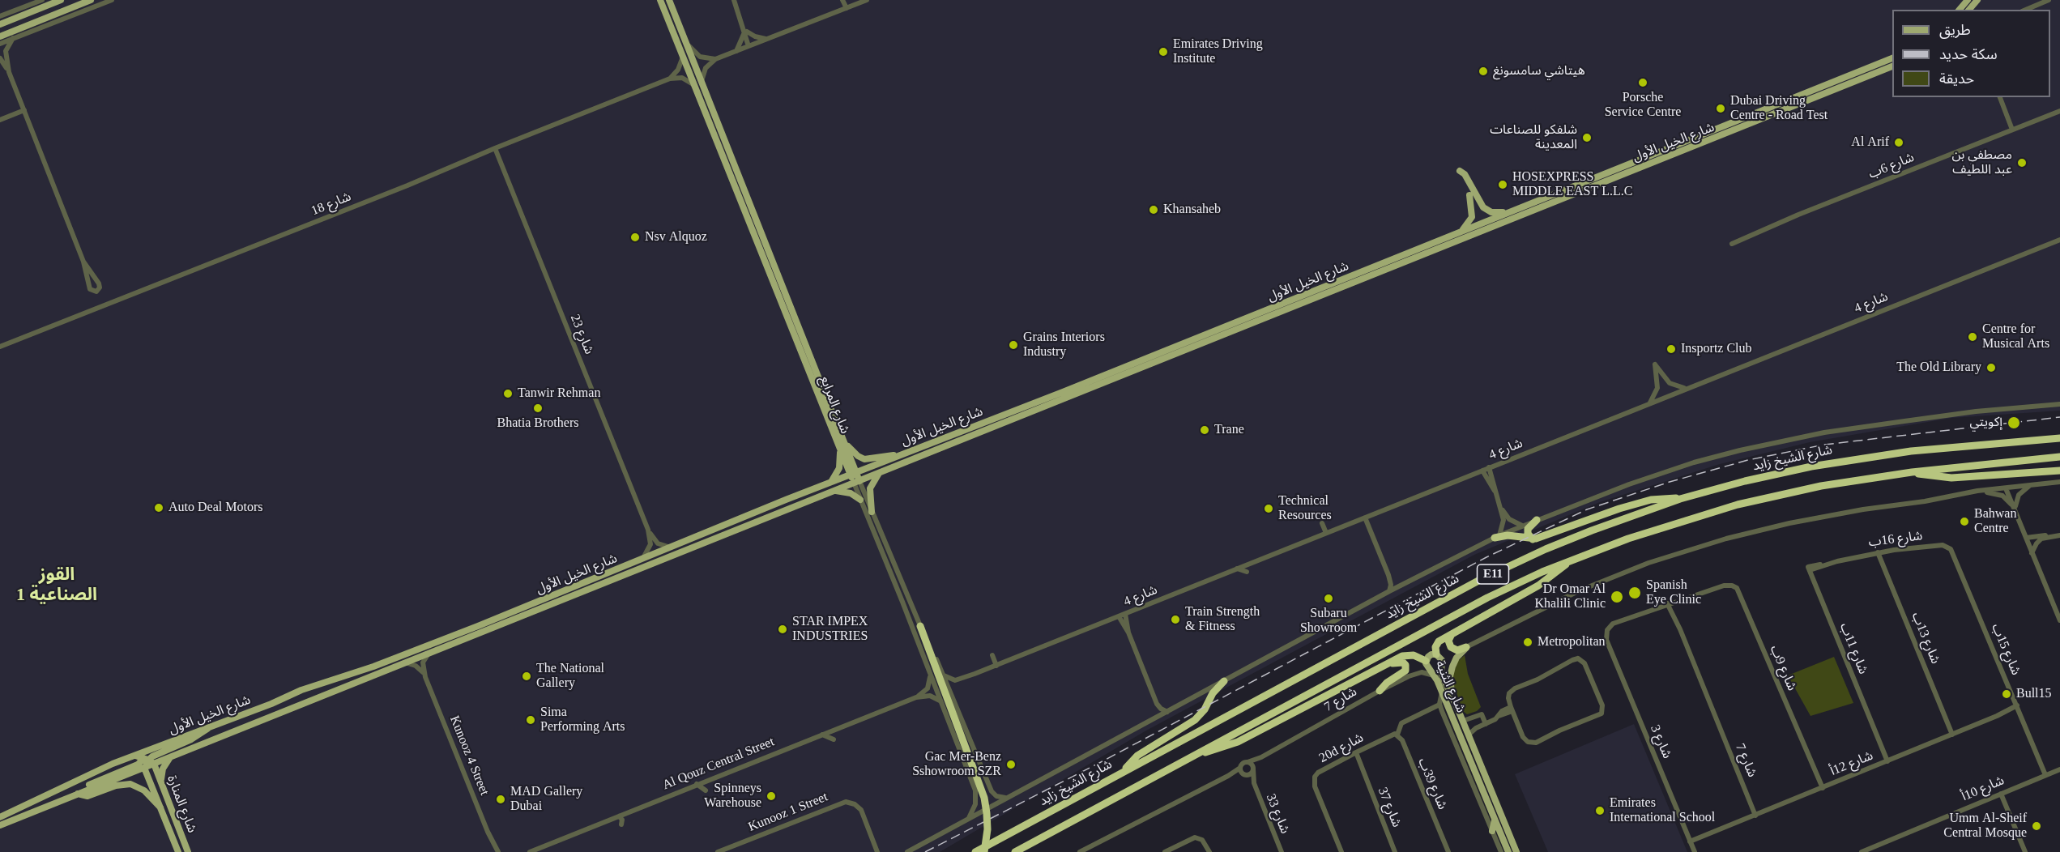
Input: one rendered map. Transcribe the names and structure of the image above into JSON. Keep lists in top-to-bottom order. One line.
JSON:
{"streets":{"highway":["شارع الشيخ زايد","E11"],"main road":["شارع الخيل الأول","شارع المرابع","شارع الثنية","شارع المنارة"],"street":["شارع 6ب","شارع 18","شارع 4","شارع 23","شارع 16ب","شارع 13ب","شارع 11ب","شارع 15ب","شارع 9ب","شارع 7","شارع 3","20d شارع","Kunooz 4 Street","Al Qouz Central Street","شارع 12أ","شارع 39ب","شارع 10أ","شارع 37","Kunooz 1 Street","شارع 33"]},"crossings":[["شارع الخيل الأول","شارع 23"],["شارع الخيل الأول","شارع المرابع"],["شارع الخيل الأول","Kunooz 4 Street"],["شارع الخيل الأول","شارع المنارة"],["شارع 18","شارع 23"],["شارع المرابع","Al Qouz Central Street"],["شارع 16ب","شارع 13ب"],["شارع 16ب","شارع 11ب"],["شارع 16ب","شارع 15ب"],["شارع 13ب","شارع 12أ"],["شارع 11ب","شارع 12أ"],["شارع 15ب","شارع 12أ"],["شارع 15ب","شارع 10أ"],["شارع 9ب","شارع 7"],["شارع 9ب","شارع 3"],["شارع 9ب","شارع 12أ"],["شارع الثنية","شارع 7"],["شارع 7","شارع 3"],["شارع 7","شارع 12أ"],["شارع 7","شارع 33"],["شارع 3","شارع 12أ"],["20d شارع","شارع 39ب"],["20d شارع","شارع 37"]],"districts":["القوز الصناعية 1"],"places":["Emirates Driving Institute","هيتاشي سامسونغ","Porsche Service Centre","Dubai Driving Centre - Road Test","شلفكو للصناعات المعدينة","Al Arif","مصطفي بن عبد اللطيف","HOSEXPRESS MIDDLE EAST L.L.C","Khansaheb","Nsv Alquoz","Centre for Musical Arts","Grains Interiors Industry","Insportz Club","The Old Library","Tanwir Rehman","Bhatia Brothers","إكويتي","Trane","Auto Deal Motors","Technical Resources","Bahwan Centre","Spanish Eye Clinic","Dr Omar Al Khalili Clinic","Subaru Showroom","Train Strength & Fitness","STAR IMPEX INDUSTRIES","Metropolitan","The National Gallery","Bull15","Sima Performing Arts","Gac Mer-Benz Sshowroom SZR","Spinneys Warehouse","MAD Gallery Dubai","Emirates International School","Umm Al-Sheif Central Mosque"],"legend":["طريق","سكة حديد","حديقة"]}
